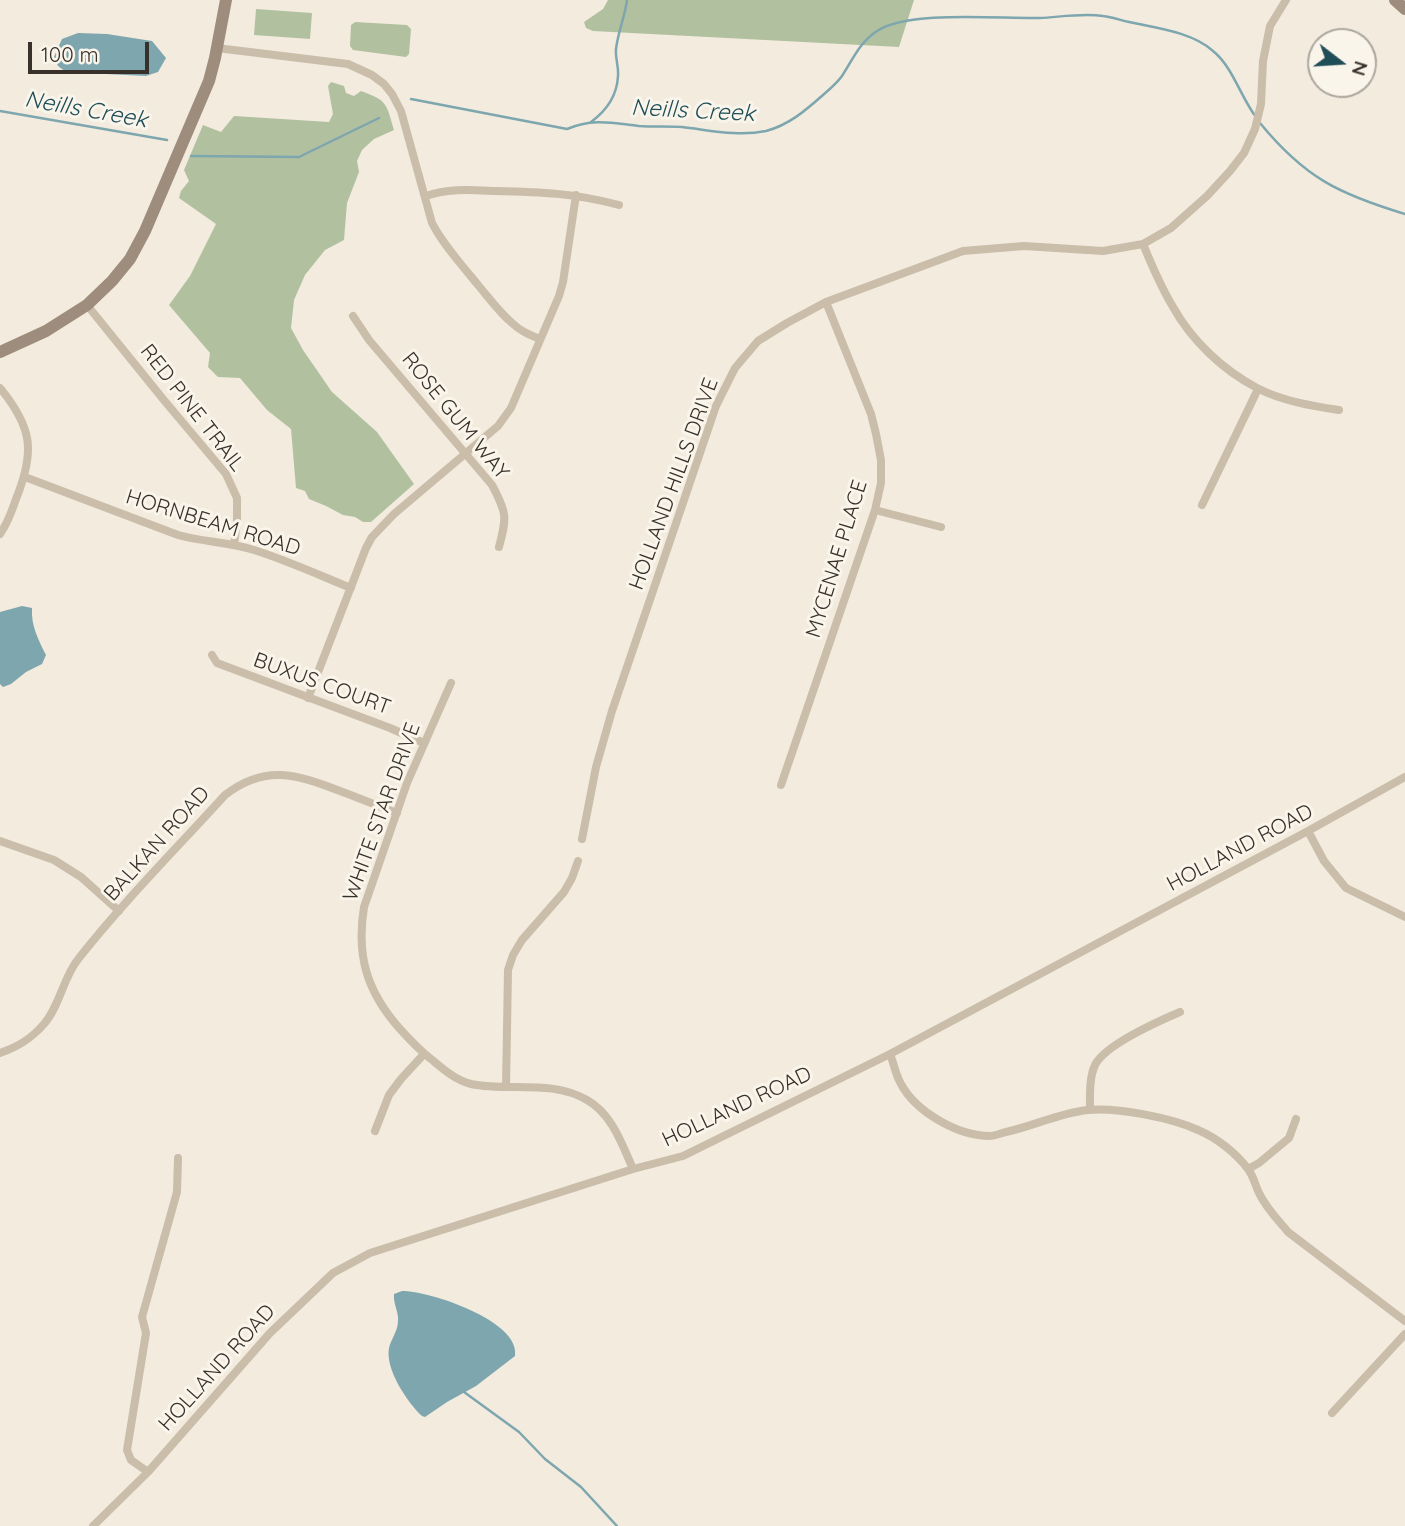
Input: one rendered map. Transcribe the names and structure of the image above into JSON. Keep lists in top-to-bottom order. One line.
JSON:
{"streets":{"street":["RED PINE TRAIL","ROSE GUM WAY","HOLLAND HILLS DRIVE","HORNBEAM ROAD","MYCENAE PLACE","BUXUS COURT","WHITE STAR DRIVE","BALKAN ROAD","HOLLAND ROAD"]},"crossings":[["RED PINE TRAIL","HORNBEAM ROAD"],["HOLLAND HILLS DRIVE","MYCENAE PLACE"],["BUXUS COURT","WHITE STAR DRIVE"],["WHITE STAR DRIVE","BALKAN ROAD"],["WHITE STAR DRIVE","HOLLAND ROAD"]],"water":["Neills Creek"],"scale_bar":"100 m","north":"right"}
